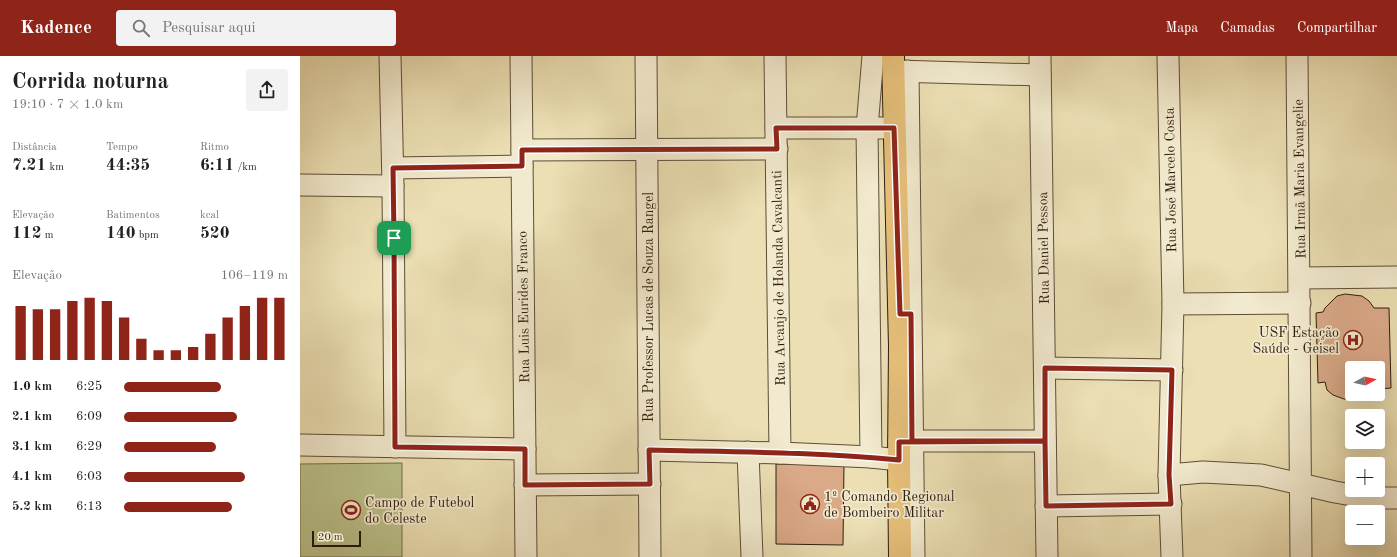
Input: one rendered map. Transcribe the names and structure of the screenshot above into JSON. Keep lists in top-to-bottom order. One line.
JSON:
{"streets":{"street":["Rua Irmã Maria Evangelie","Rua José Marcelo Costa","Rua Daniel Pessoa","Rua Arcanjo de Holanda Cavalcanti","Rua Luis Eurides Franco","Rua Professor Lucas de Souza Rangel"]},"places":{"hospital":["USF Estação Saúde - Geisel"],"public building":["1º Comando Regional de Bombeiro Militar"],"sports":["Campo de Futebol do Celeste"]},"scale_bar":"20 m","north":"right","page":{"header":"Kadence","search":"Pesquisar aqui","nav":["Mapa","Camadas","Compartilhar"],"heading":["Corrida noturna","19:10 · 7 × 1.0 km"],"stats":[["Distância","7.21 km"],["Tempo","44:35"],["Ritmo","6:11 /km"],["Elevação","112 m"],["Batimentos","140 bpm"],["kcal","520"]],"chart":["Elevação","106–119 m"],"map_buttons":["+","−"],"list":[{"name":"1.0 km","note":"6:25"},{"name":"2.1 km","note":"6:09"},{"name":"3.1 km","note":"6:29"},{"name":"4.1 km","note":"6:03"},{"name":"5.2 km","note":"6:13"}],"scale":"20 m"}}
